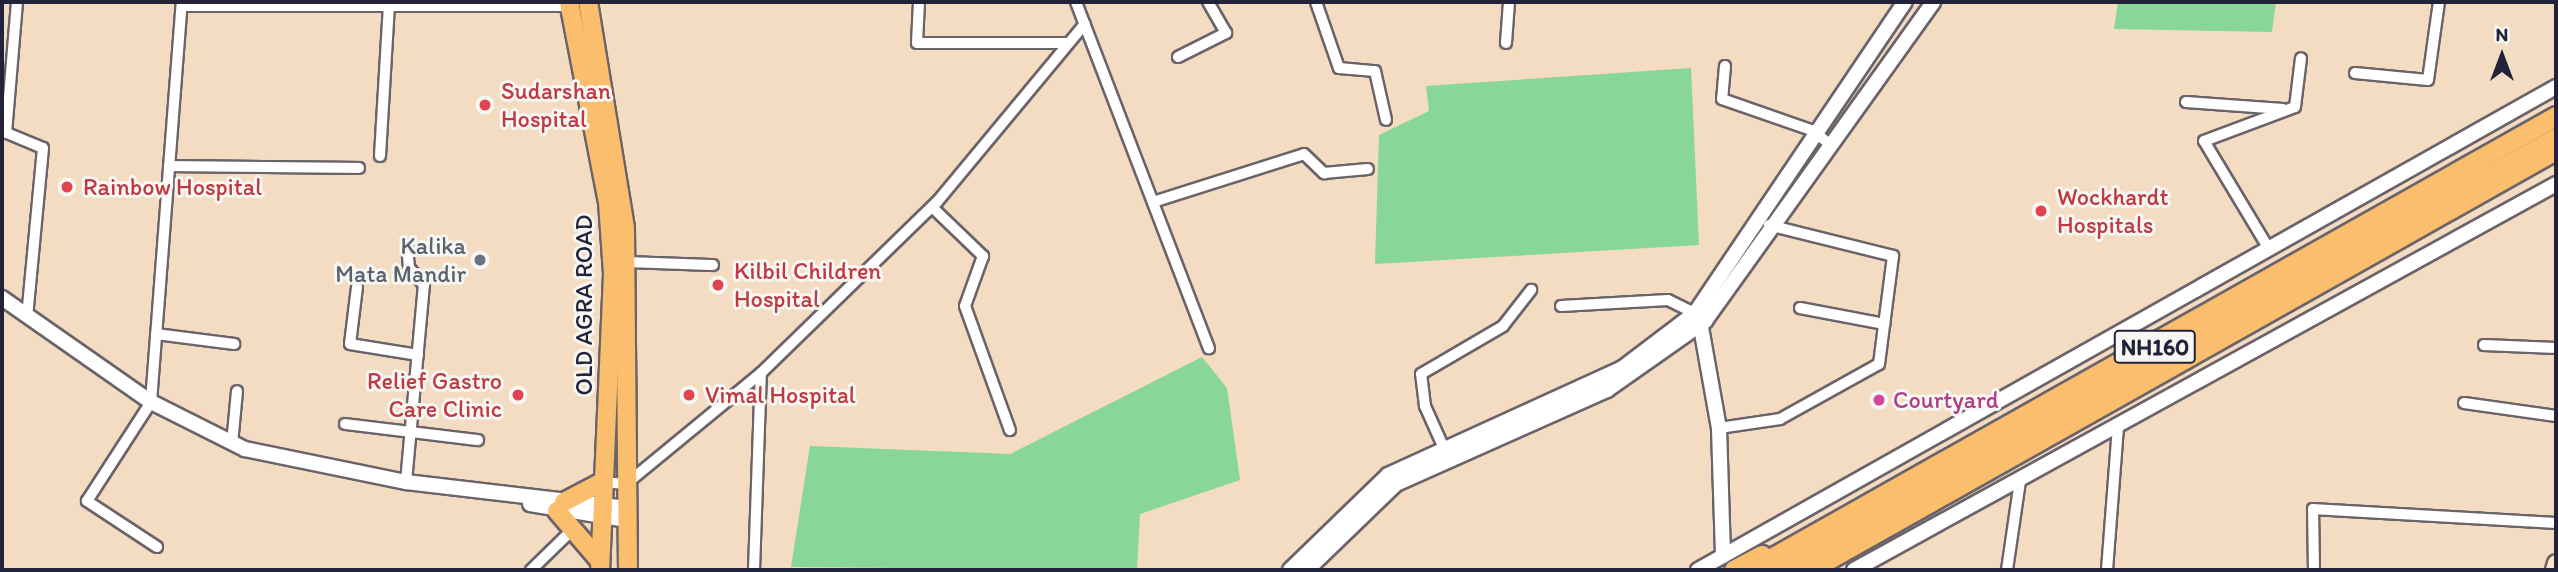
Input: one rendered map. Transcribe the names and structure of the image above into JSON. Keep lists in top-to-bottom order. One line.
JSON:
{"streets":{"highway":["NH160"],"main road":["OLD AGRA ROAD"]},"places":["Sudarshan Hospital","Rainbow Hospital","Wockhardt Hospitals","Kalika Mata Mandir","Kilbil Children Hospital","Relief Gastro Care Clinic","Vimal Hospital","Courtyard"],"north":"top"}
